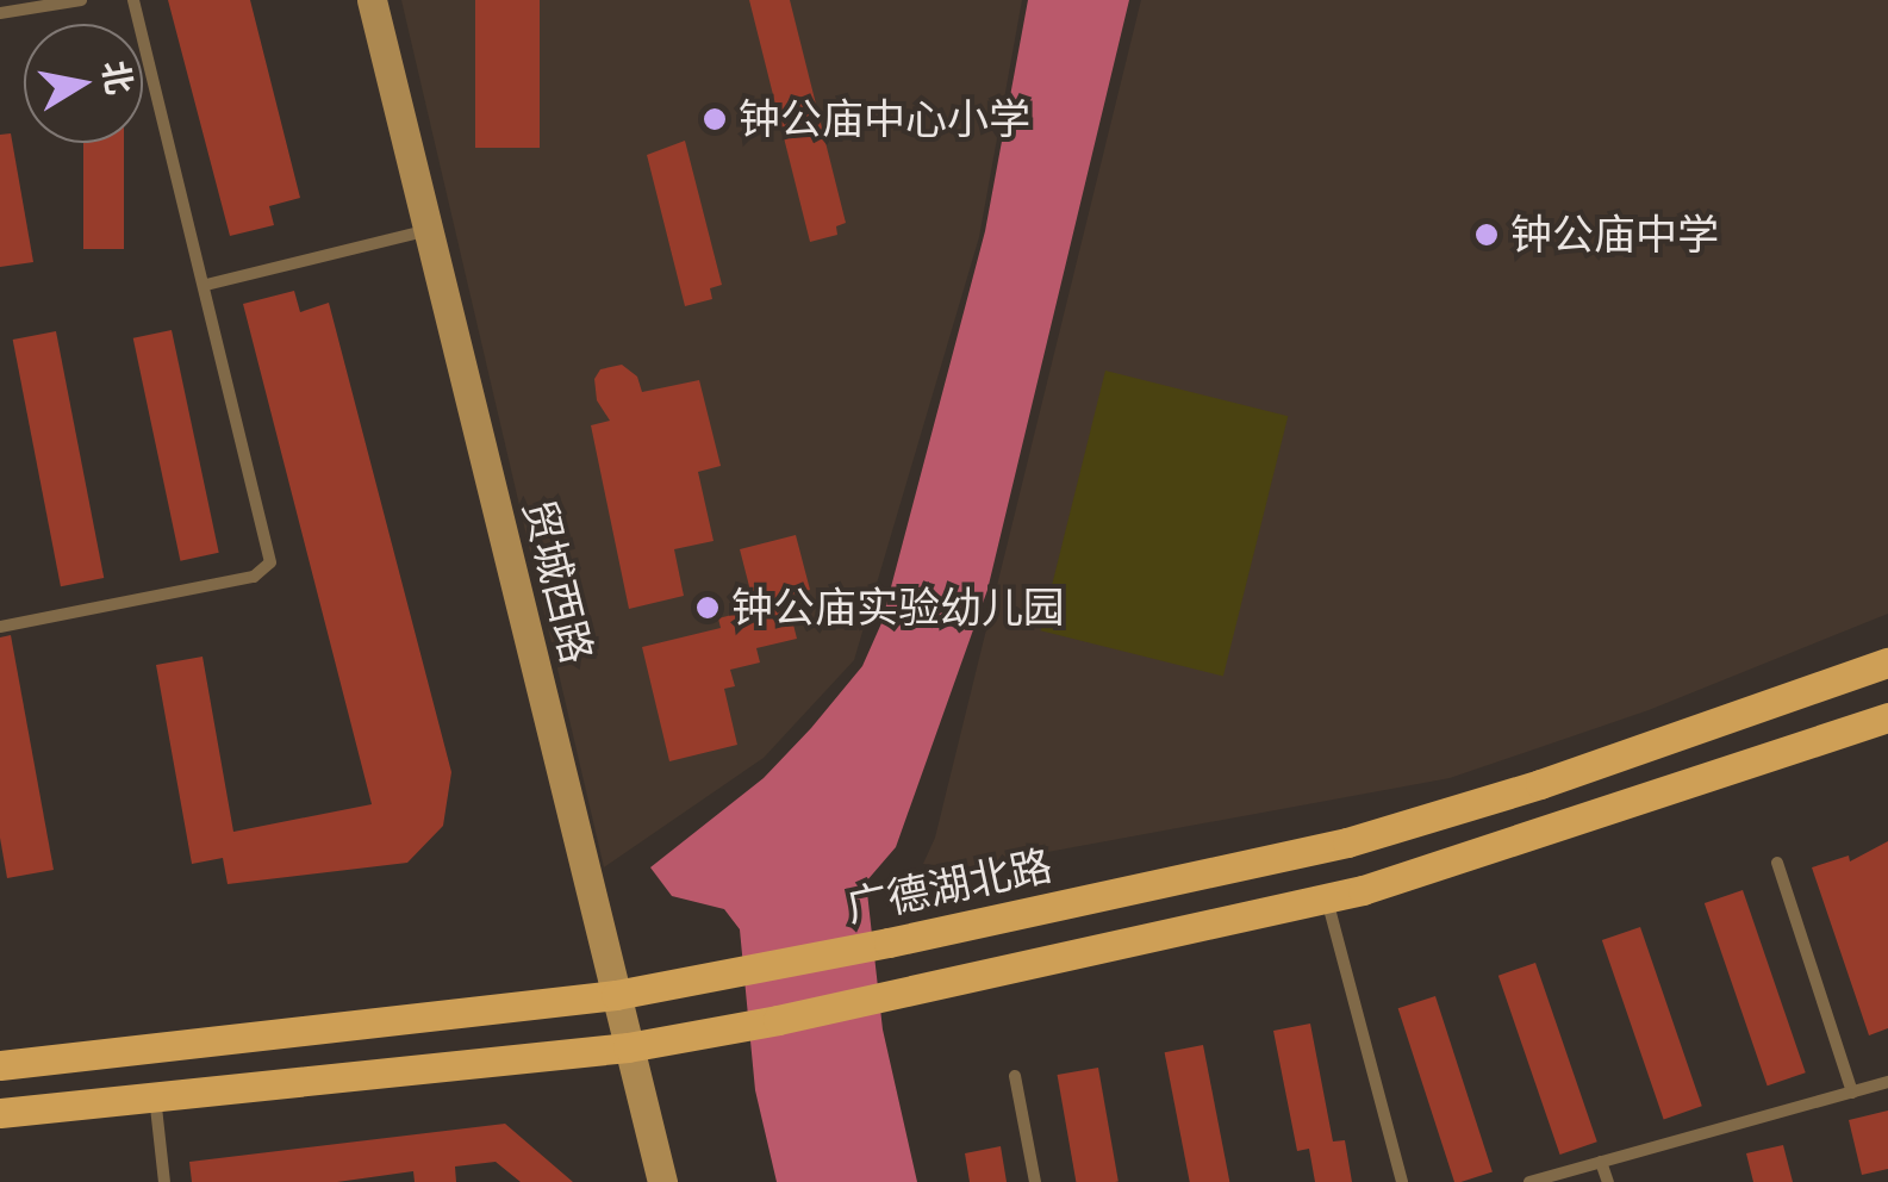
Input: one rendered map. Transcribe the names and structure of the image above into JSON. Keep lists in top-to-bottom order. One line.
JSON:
{"streets":{"main road":["贸城西路","广德湖北路"]},"crossings":[["贸城西路","广德湖北路"]],"places":["钟公庙中心小学","钟公庙中学","钟公庙实验幼儿园"],"north":"right"}
